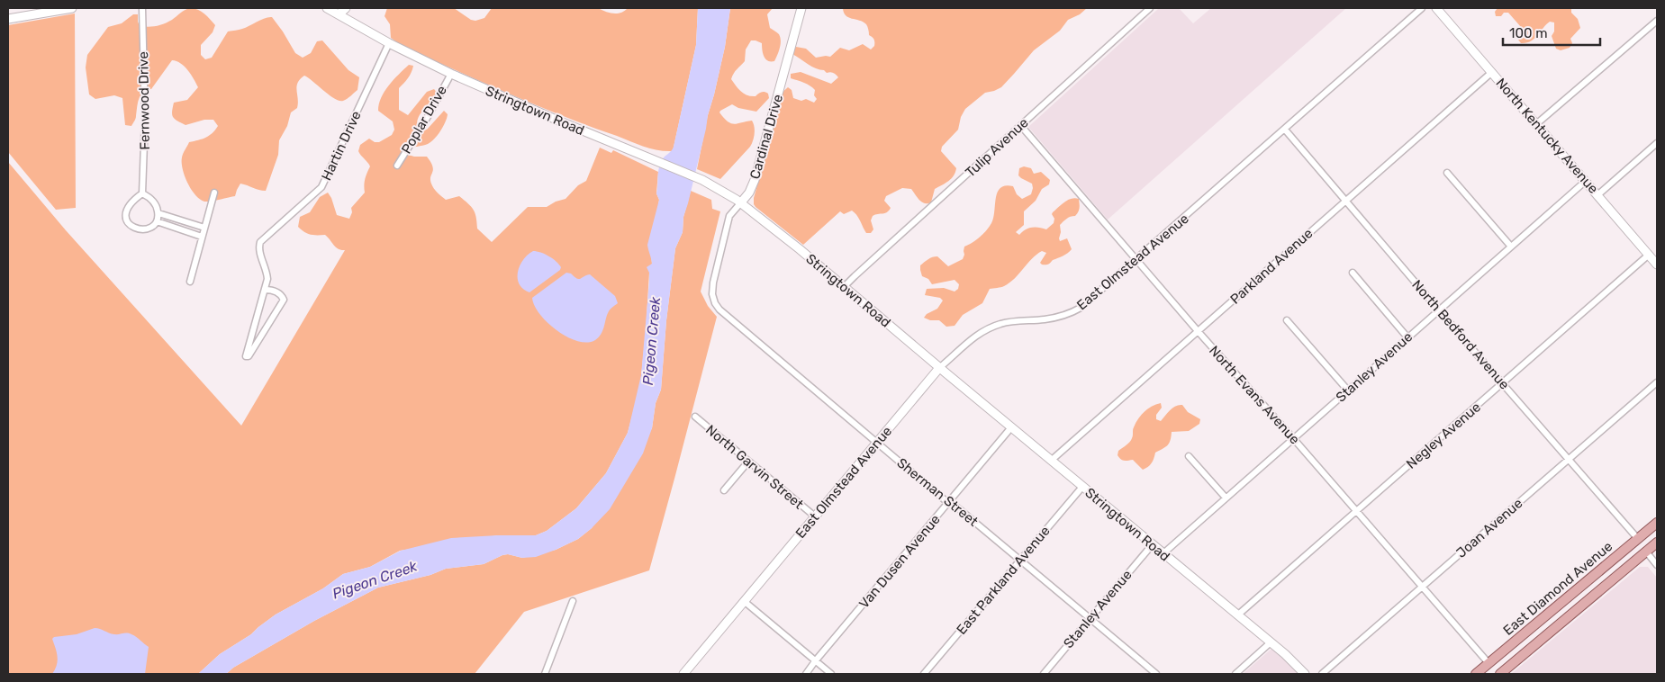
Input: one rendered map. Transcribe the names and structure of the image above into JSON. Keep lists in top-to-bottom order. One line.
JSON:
{"streets":{"main road":["Stringtown Road","North Kentucky Avenue","Cardinal Drive","East Olmstead Avenue","East Diamond Avenue"],"street":["Fernwood Drive","Poplar Drive","Hartin Drive","Tulip Avenue","Parkland Avenue","North Bedford Avenue","Stanley Avenue","North Evans Avenue","Negley Avenue","North Garvin Street","Sherman Street","Joan Avenue","Van Dusen Avenue","East Parkland Avenue"]},"crossings":[["Stringtown Road","Poplar Drive"],["Stringtown Road","Cardinal Drive"],["Stringtown Road","Hartin Drive"],["Stringtown Road","Tulip Avenue"],["Stringtown Road","East Olmstead Avenue"],["Stringtown Road","Parkland Avenue"],["Stringtown Road","Stanley Avenue"],["Stringtown Road","Negley Avenue"],["Stringtown Road","Van Dusen Avenue"],["Stringtown Road","East Parkland Avenue"],["North Kentucky Avenue","Parkland Avenue"],["North Kentucky Avenue","Stanley Avenue"],["North Kentucky Avenue","Negley Avenue"],["Cardinal Drive","Sherman Street"],["Tulip Avenue","North Evans Avenue"],["East Olmstead Avenue","North Bedford Avenue"],["East Olmstead Avenue","North Evans Avenue"],["East Olmstead Avenue","North Garvin Street"],["East Olmstead Avenue","Sherman Street"],["Parkland Avenue","North Bedford Avenue"],["Parkland Avenue","North Evans Avenue"],["North Bedford Avenue","Stanley Avenue"],["North Bedford Avenue","Negley Avenue"],["North Bedford Avenue","Joan Avenue"],["North Bedford Avenue","East Diamond Avenue"],["Stanley Avenue","North Evans Avenue"],["Stanley Avenue","Sherman Street"],["North Evans Avenue","Negley Avenue"],["North Evans Avenue","Joan Avenue"],["North Evans Avenue","East Diamond Avenue"],["Sherman Street","Van Dusen Avenue"],["Sherman Street","East Parkland Avenue"]],"water":["Pigeon Creek"],"scale_bar":"100 m"}
